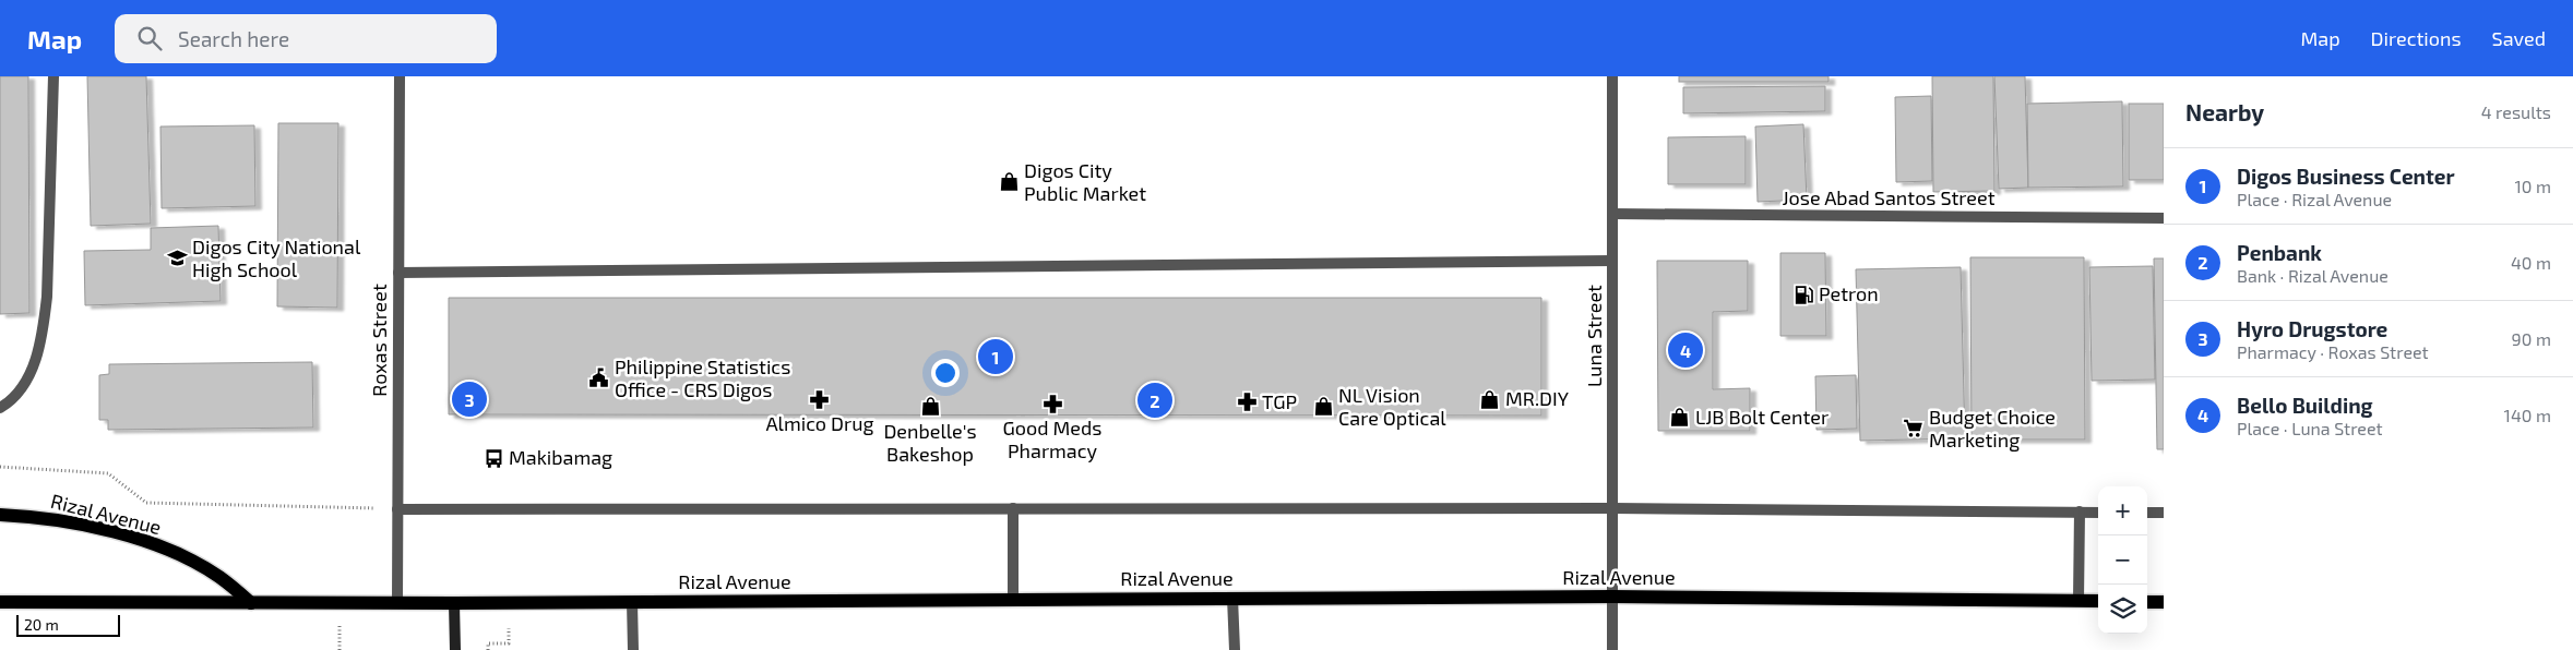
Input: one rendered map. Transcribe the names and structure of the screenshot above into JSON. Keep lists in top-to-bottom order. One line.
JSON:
{"streets":{"main road":["Rizal Avenue"],"street":["Jose Abad Santos Street","Luna Street","Roxas Street"]},"crossings":[["Jose Abad Santos Street","Luna Street"],["Luna Street","Rizal Avenue"],["Roxas Street","Rizal Avenue"]],"places":{"shop":["Digos City Public Market","MR.DIY","Denbelle's Bakeshop","NL Vision Care Optical","LJB Bolt Center"],"school or university":["Digos City National High School"],"fuel station":["Petron"],"public building":["Philippine Statistics Office - CRS Digos"],"pharmacy":["Almico Drug","TGP","Good Meds Pharmacy"],"supermarket":["Budget Choice Marketing"],"bus stop":["Makibamag"]},"scale_bar":"20 m","page":{"header":"Map","search":"Search here","nav":["Map","Directions","Saved"],"heading":["Nearby","4 results"],"list":[{"mark":"1","name":"Digos Business Center","note":"Place · Rizal Avenue","value":"10 m"},{"mark":"2","name":"Penbank","note":"Bank · Rizal Avenue","value":"40 m"},{"mark":"3","name":"Hyro Drugstore","note":"Pharmacy · Roxas Street","value":"90 m"},{"mark":"4","name":"Bello Building","note":"Place · Luna Street","value":"140 m"}],"pins":["4","1","3","2"],"map_buttons":["+","−"],"scale":"20 m"}}
